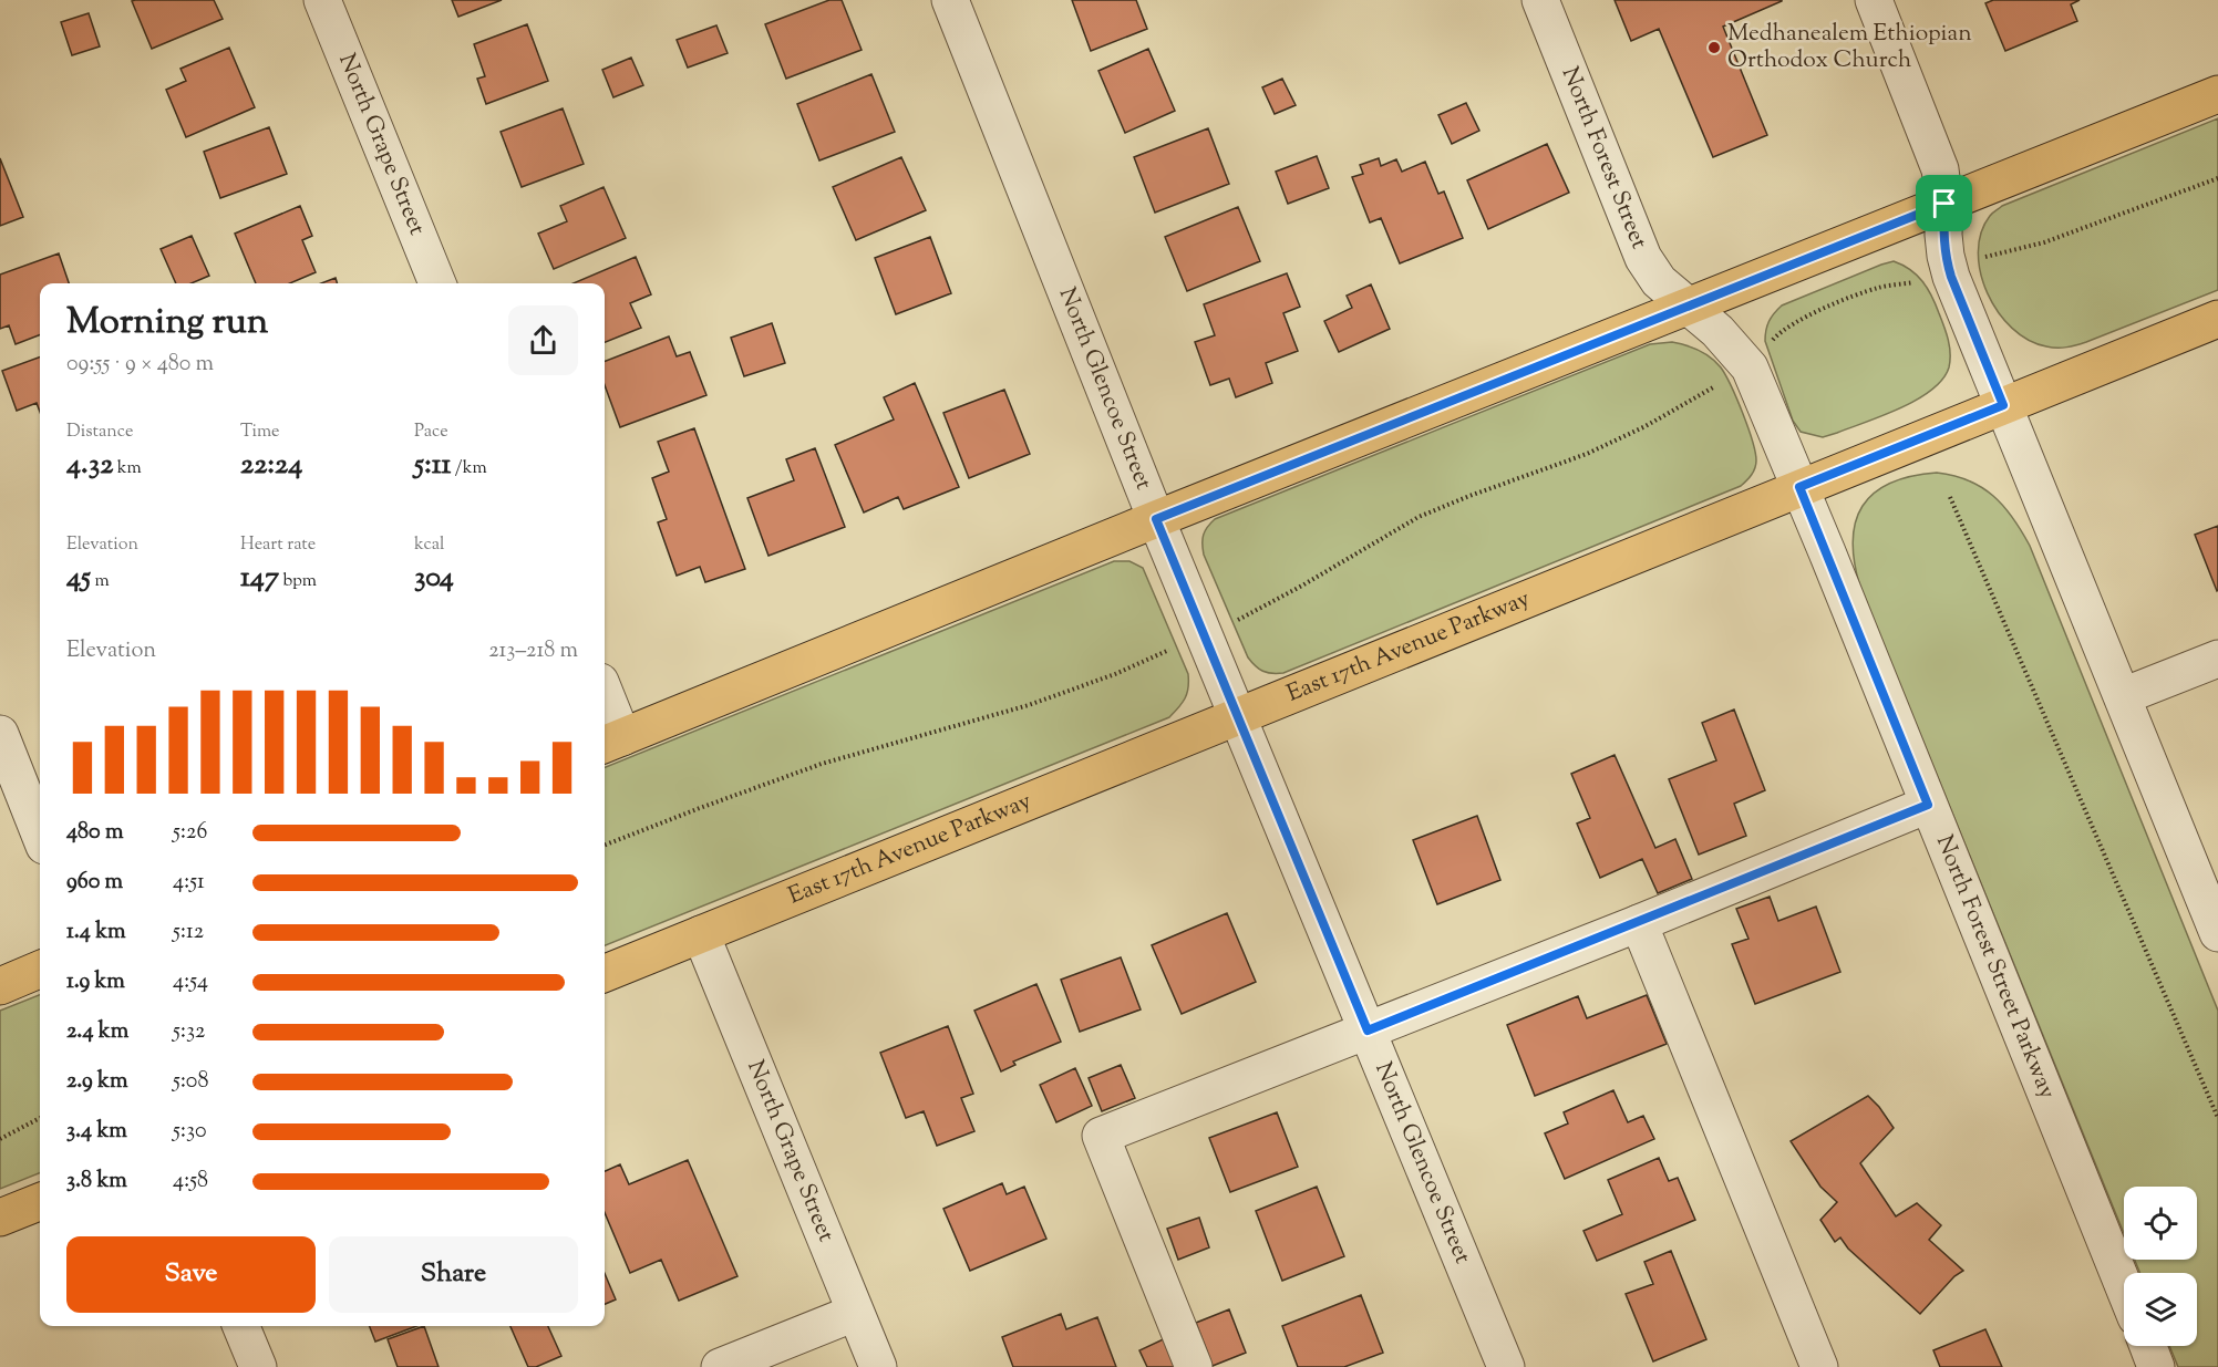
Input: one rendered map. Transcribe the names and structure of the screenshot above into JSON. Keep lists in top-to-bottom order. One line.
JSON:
{"streets":{"main road":["East 17th Avenue Parkway"],"street":["North Grape Street","North Forest Street","North Glencoe Street","North Forest Street Parkway"]},"crossings":[["North Grape Street","East 17th Avenue Parkway"],["North Forest Street","North Forest Street Parkway"],["North Glencoe Street","East 17th Avenue Parkway"],["East 17th Avenue Parkway","North Forest Street Parkway"]],"places":["Medhanealem Ethiopian Orthodox Church"],"page":{"heading":["Morning run","09:55 · 9 × 480 m"],"stats":[["Distance","4.32 km"],["Time","22:24"],["Pace","5:11 /km"],["Elevation","45 m"],["Heart rate","147 bpm"],["kcal","304"]],"chart":["Elevation","213–218 m"],"list":[{"name":"480 m","note":"5:26"},{"name":"960 m","note":"4:51"},{"name":"1.4 km","note":"5:12"},{"name":"1.9 km","note":"4:54"},{"name":"2.4 km","note":"5:32"},{"name":"2.9 km","note":"5:08"},{"name":"3.4 km","note":"5:30"},{"name":"3.8 km","note":"4:58"}],"buttons":["Save","Share"]}}
